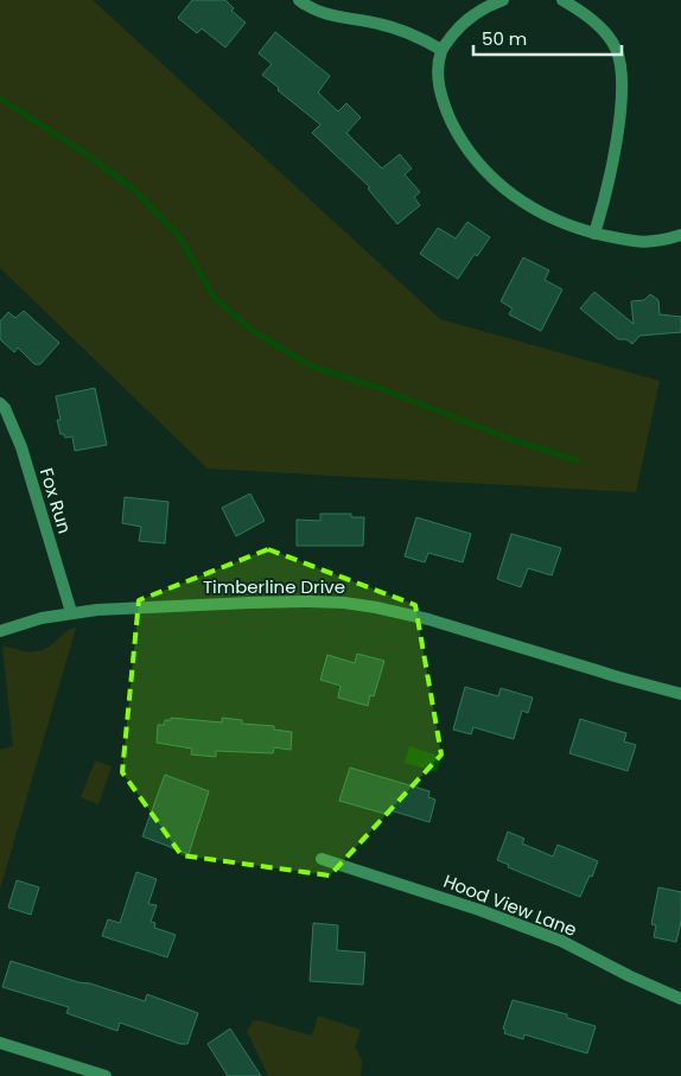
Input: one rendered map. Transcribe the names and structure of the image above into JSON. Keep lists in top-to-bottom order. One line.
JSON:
{"streets":{"street":["Fox Run","Timberline Drive","Hood View Lane"]},"crossings":[["Fox Run","Timberline Drive"]],"scale_bar":"50 m"}
